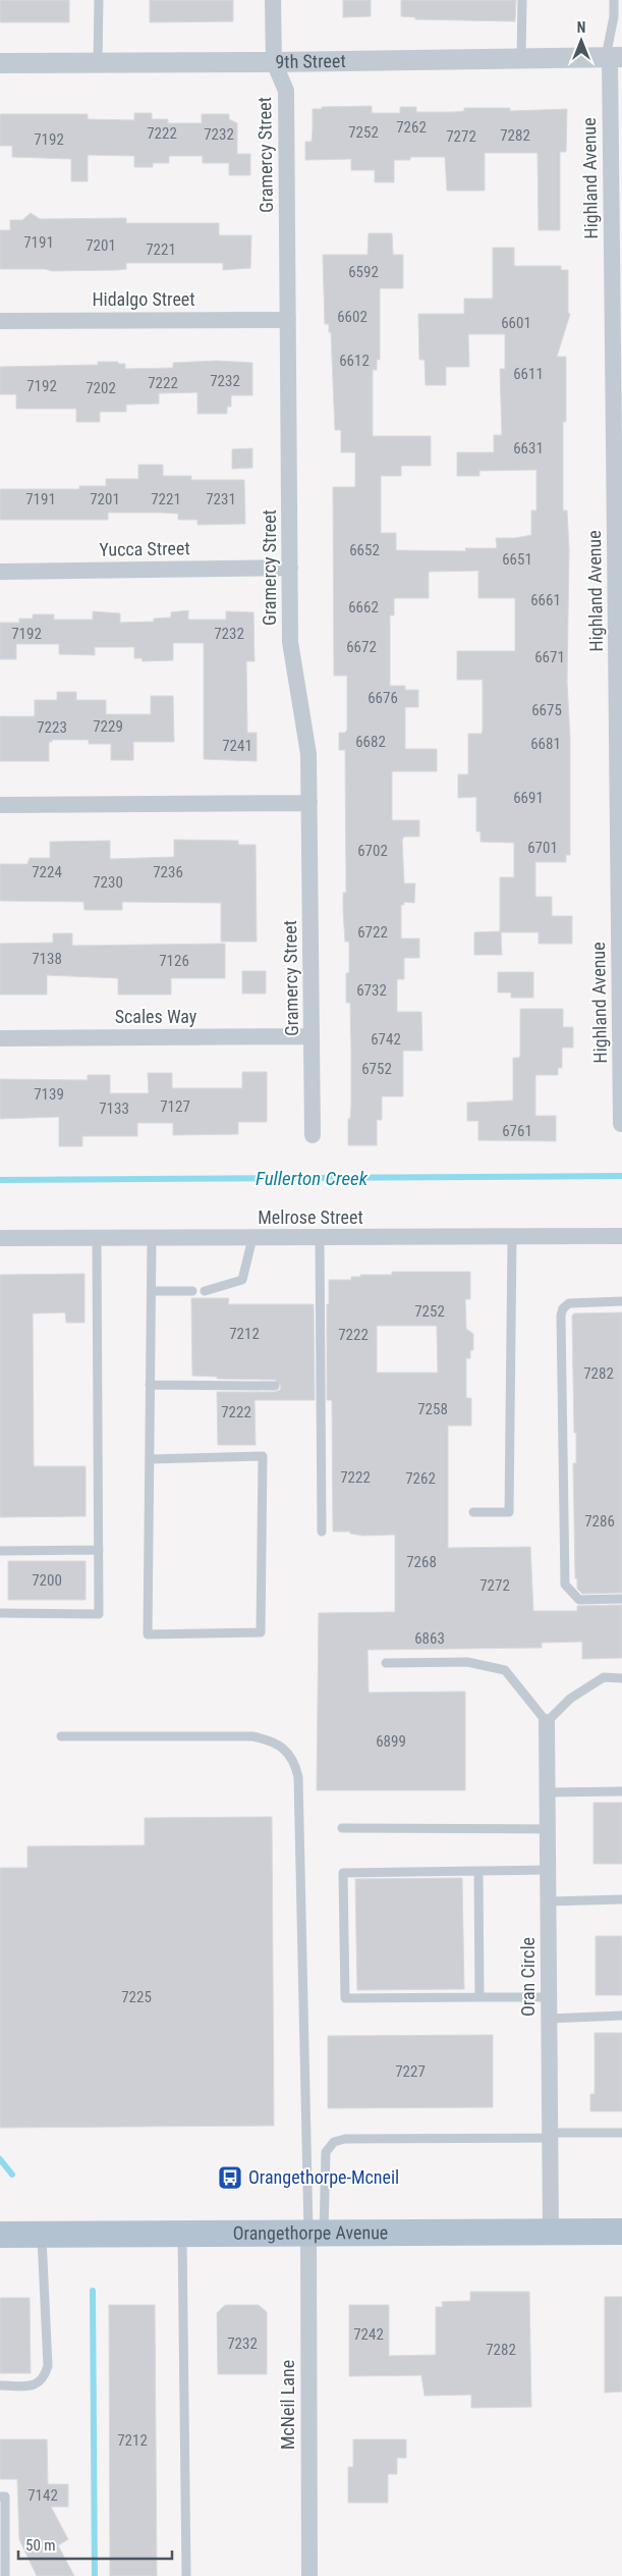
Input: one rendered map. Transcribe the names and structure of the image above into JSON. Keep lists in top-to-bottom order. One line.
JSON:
{"streets":{"main road":["Orangethorpe Avenue"],"street":["9th Street","Gramercy Street","Highland Avenue","Hidalgo Street","Yucca Street","Scales Way","Melrose Street","Oran Circle","McNeil Lane"]},"crossings":[["9th Street","Gramercy Street"],["9th Street","Highland Avenue"],["Gramercy Street","Hidalgo Street"],["Gramercy Street","Yucca Street"],["Gramercy Street","Scales Way"],["Oran Circle","Orangethorpe Avenue"],["Orangethorpe Avenue","McNeil Lane"]],"water":["Fullerton Creek"],"places":{"bus stop":["Orangethorpe-Mcneil"]},"house_numbers":["7262","7252","7222","7232","7282","7272","7192","7191","7201","7221","6592","6602","6601","6612","6611","7232","7222","7192","7202","6631","7191","7201","7221","7231","6652","6651","6661","6662","7192","7232","6672","6671","6676","6675","7229","7223","6682","6681","7241","6691","6701","6702","7224","7236","7230","6722","7138","7126","6732","6742","6752","7139","7127","7133","6761","7252","7212","7222","7282","7258","7222","7222","7262","7286","7268","7200","7272","6863","6899","7225","7227","7242","7232","7282","7212","7142"],"scale_bar":"50 m","north":"top"}
